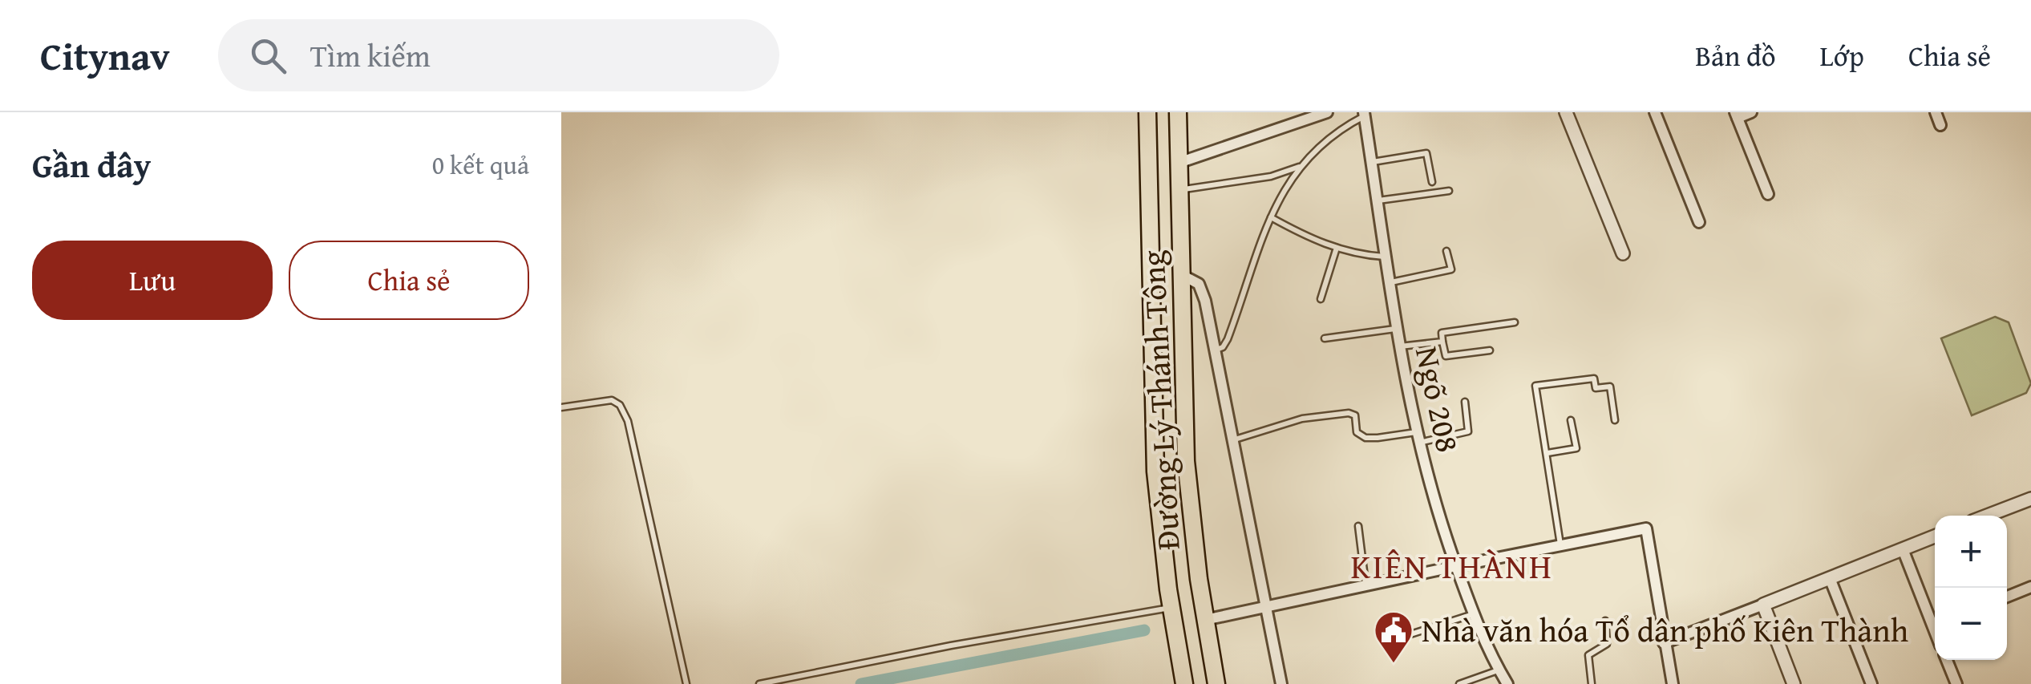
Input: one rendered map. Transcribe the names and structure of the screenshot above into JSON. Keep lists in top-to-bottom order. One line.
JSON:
{"streets":{"main road":["Đường Lý Thánh Tông"],"street":["Ngõ 208"]},"districts":["KIÊN THÀNH"],"places":{"public building":["Nhà văn hóa Tổ dân phố Kiên Thành"]},"page":{"header":"Citynav","search":"Tìm kiếm","nav":["Bản đồ","Lớp","Chia sẻ"],"heading":["Gần đây","0 kết quả"],"buttons":["Lưu","Chia sẻ"],"map_buttons":["+","−"]}}
